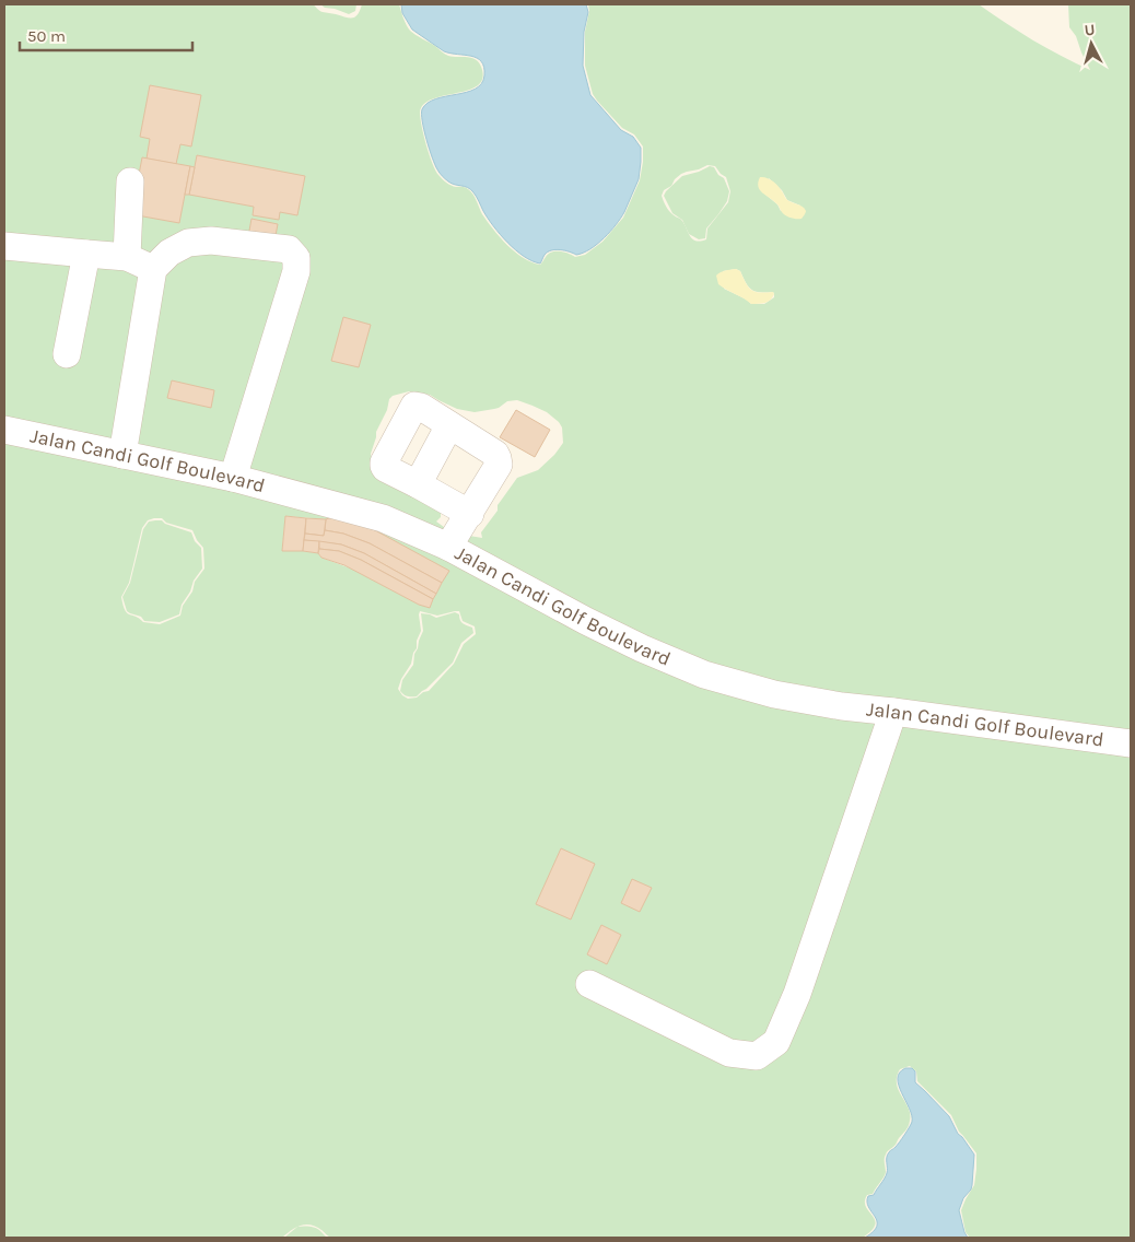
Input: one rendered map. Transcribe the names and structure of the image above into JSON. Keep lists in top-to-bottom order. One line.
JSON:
{"streets":{"street":["Jalan Candi Golf Boulevard"]},"scale_bar":"50 m","north":"top"}
